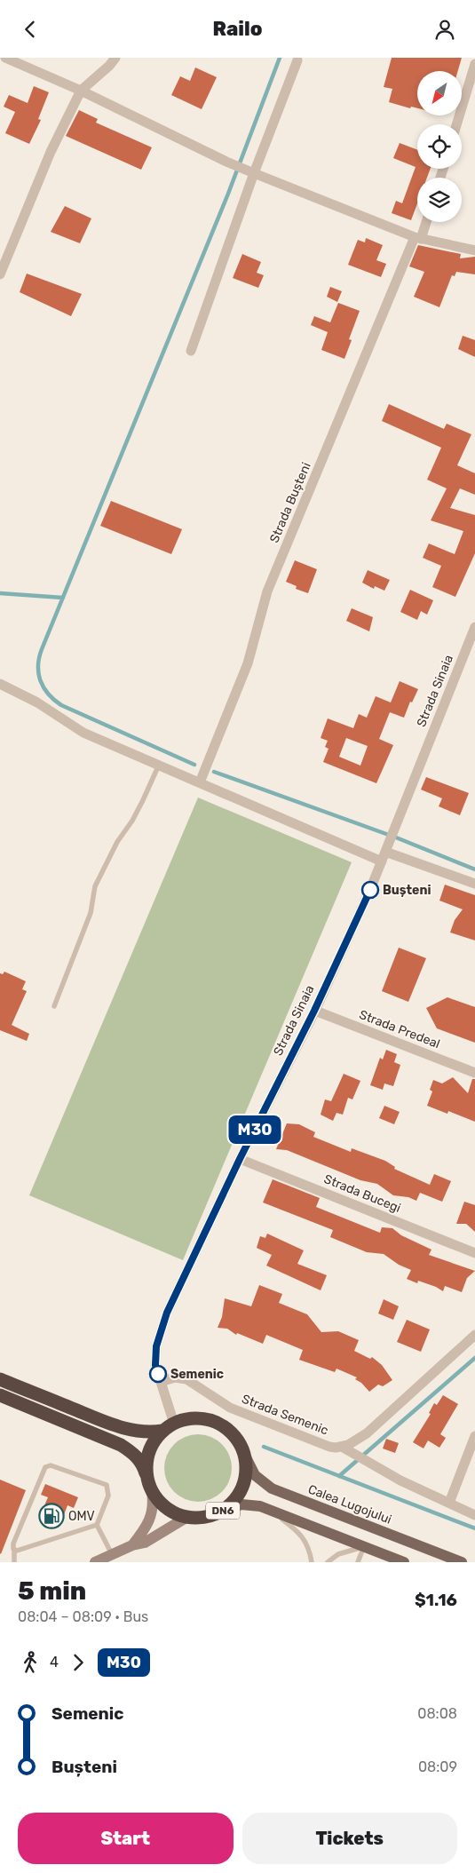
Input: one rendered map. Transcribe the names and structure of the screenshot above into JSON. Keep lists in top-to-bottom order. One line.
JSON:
{"streets":{"highway":["DN6"],"main road":["Calea Lugojului"],"street":["Strada Bușteni","Strada Sinaia","Strada Predeal","Strada Bucegi","Strada Semenic"]},"crossings":[["Strada Sinaia","Strada Predeal"],["Strada Sinaia","Strada Bucegi"],["Strada Sinaia","Strada Semenic"],["Strada Sinaia","Calea Lugojului"],["Strada Sinaia","DN6"],["Calea Lugojului","DN6"]],"places":{"other":["Bușteni","Semenic"],"fuel station":["OMV"]},"lines":["bus line M30"],"north":"bottom left","page":{"header":"Railo","on_map":"M30","heading":["5 min","08:04 – 08:09 · Bus","$1.16"],"legs":["4","M30"],"list":[{"name":"Semenic","value":"08:08"},{"name":"Bușteni","value":"08:09"}],"buttons":["Start","Tickets"]}}
